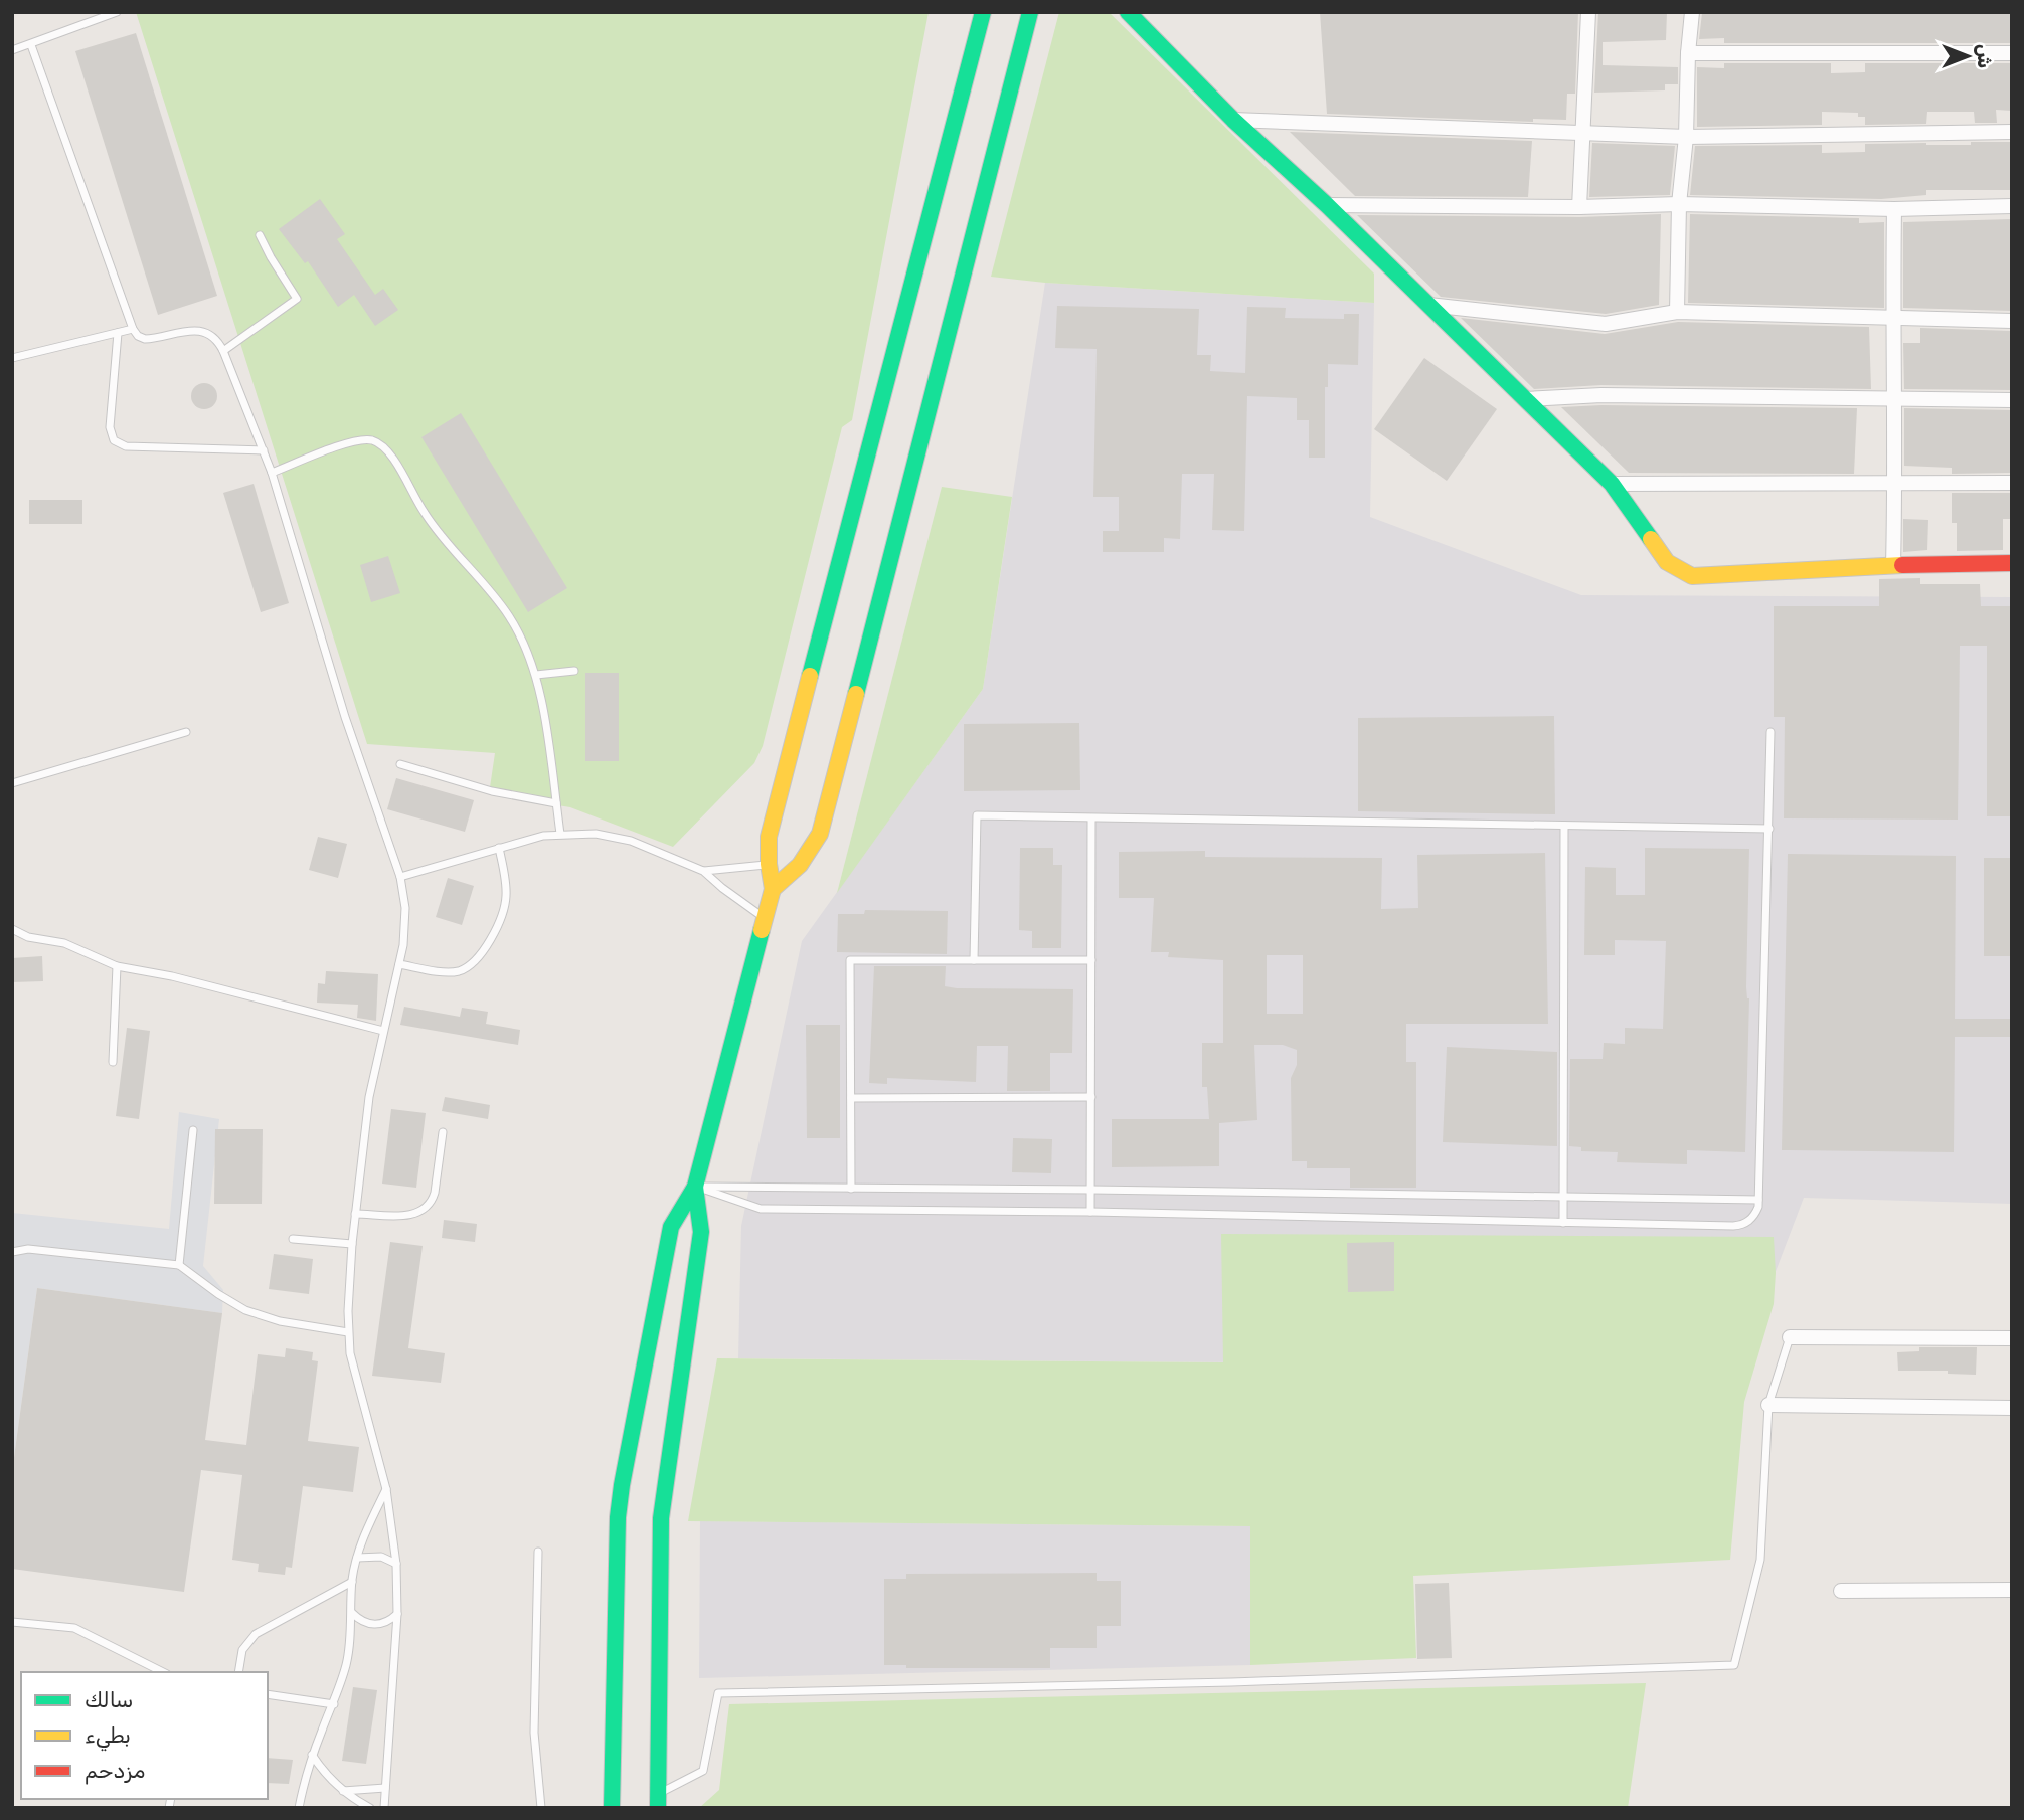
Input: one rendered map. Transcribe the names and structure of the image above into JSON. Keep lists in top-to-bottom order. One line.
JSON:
{"legend":["سالك","بطيء","مزدحم"],"north":"right"}
